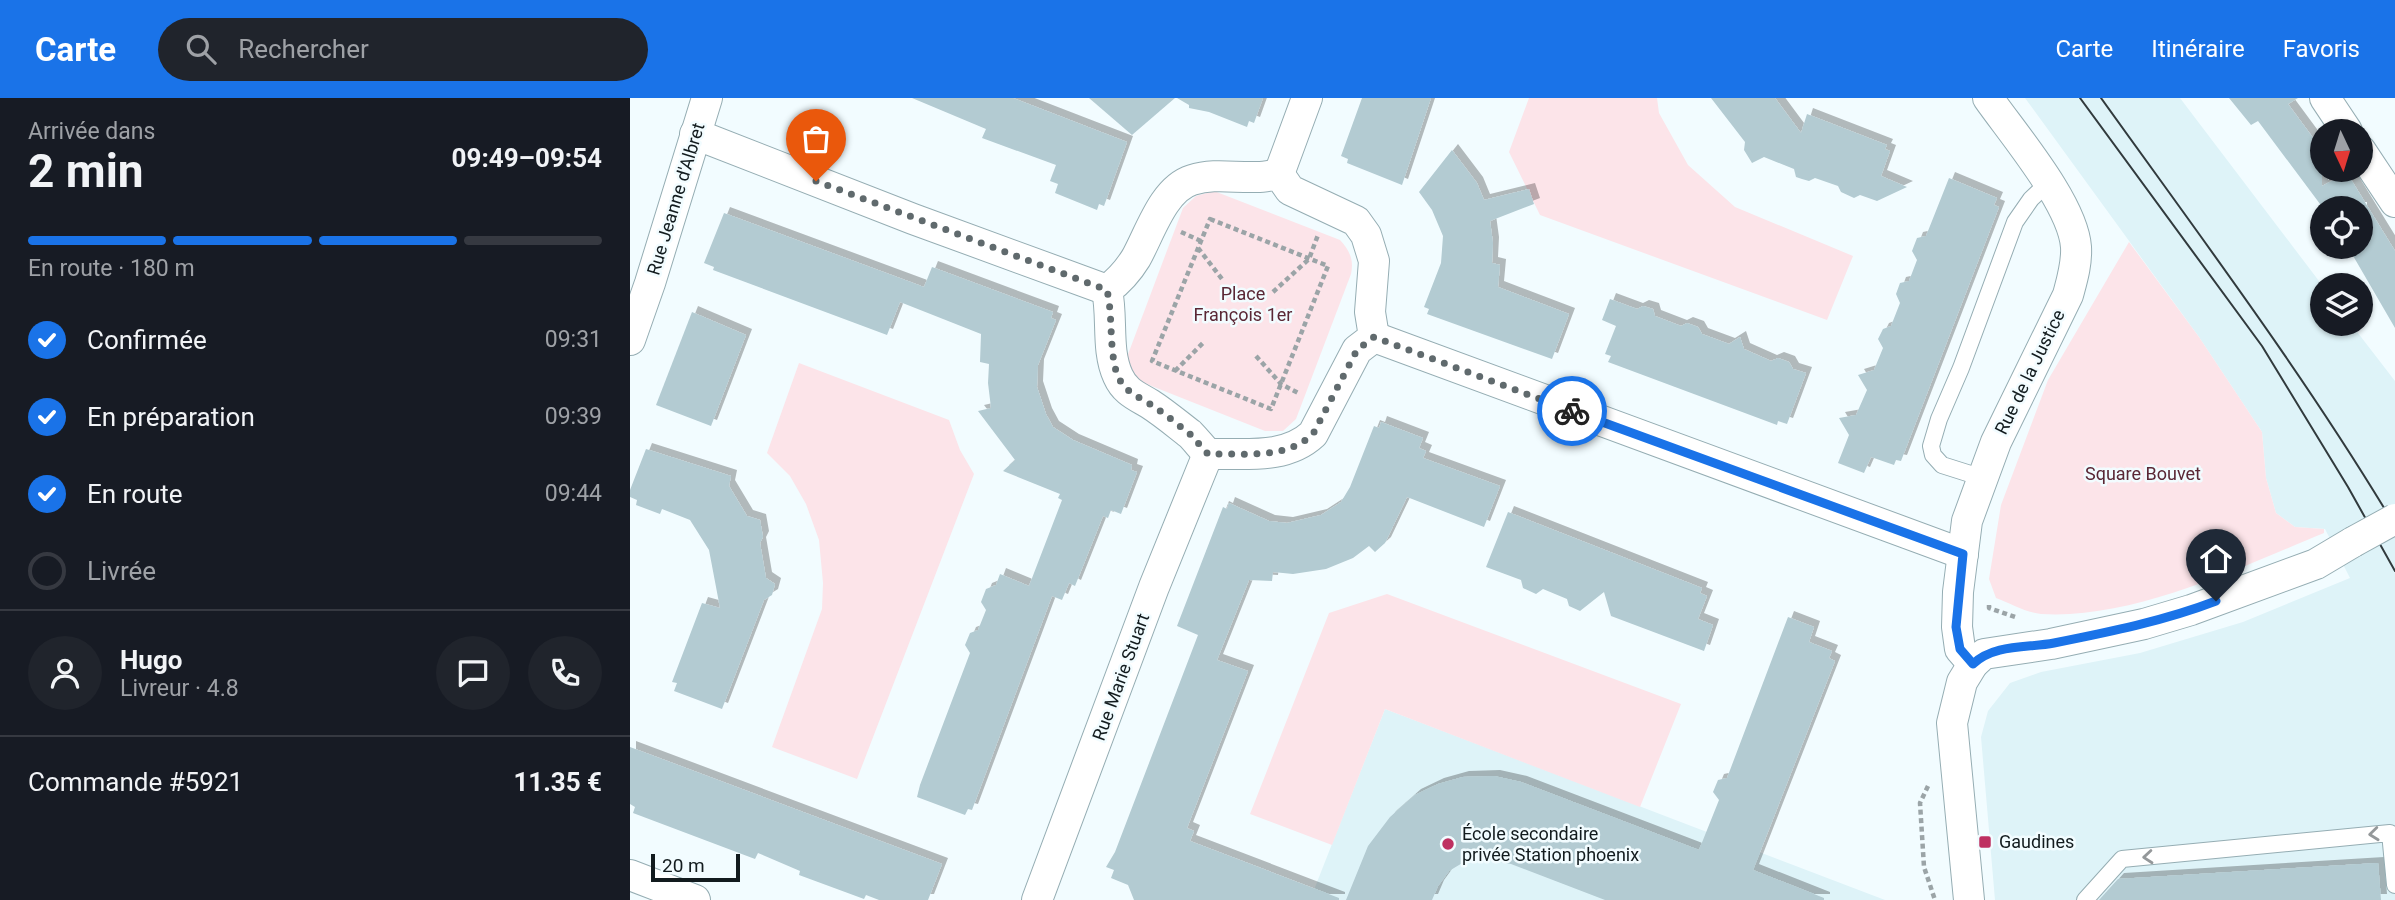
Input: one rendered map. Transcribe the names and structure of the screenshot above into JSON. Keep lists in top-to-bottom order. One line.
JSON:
{"streets":{"street":["Rue Jeanne d'Albret","Rue de la Justice","Rue Marie Stuart"]},"parks":["Place François 1er","Square Bouvet"],"places":{"transit":["Gaudines"],"other":["École secondaire privée Station phoenix"]},"scale_bar":"20 m","north":"bottom","page":{"header":"Carte","search":"Rechercher","nav":["Carte","Itinéraire","Favoris"],"heading":["2 min","Arrivée dans","09:49–09:54"],"panel":["Hugo","Livreur · 4.8","Commande #5921","11.35 €"],"bar":"En route · 180 m","list":[["Confirmée","09:31"],["En préparation","09:39"],["En route","09:44"],"Livrée"],"scale":"20 m"}}
